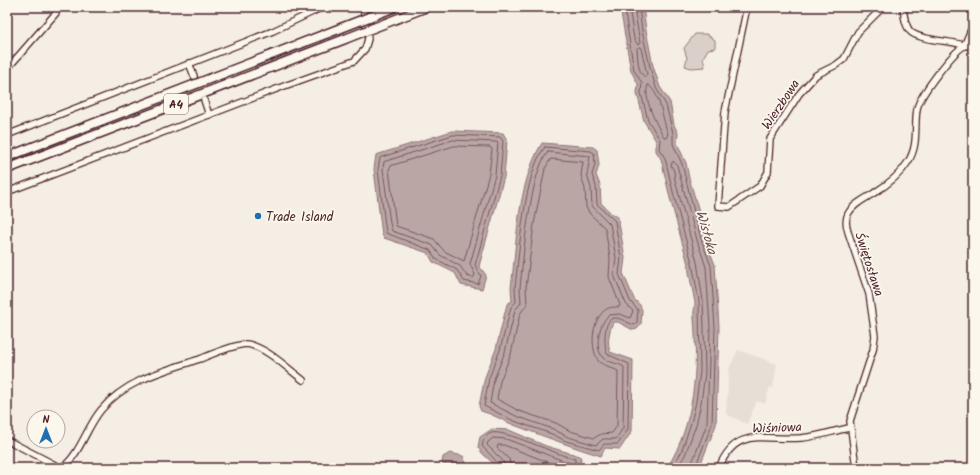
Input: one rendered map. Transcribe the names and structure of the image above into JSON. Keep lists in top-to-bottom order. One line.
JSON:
{"streets":{"highway":["A4"],"street":["Wierzbowa","Świętosława","Wiśniowa"]},"crossings":[["Świętosława","Wiśniowa"]],"water":["Wisłoka"],"places":["Trade Island"],"north":"top"}
